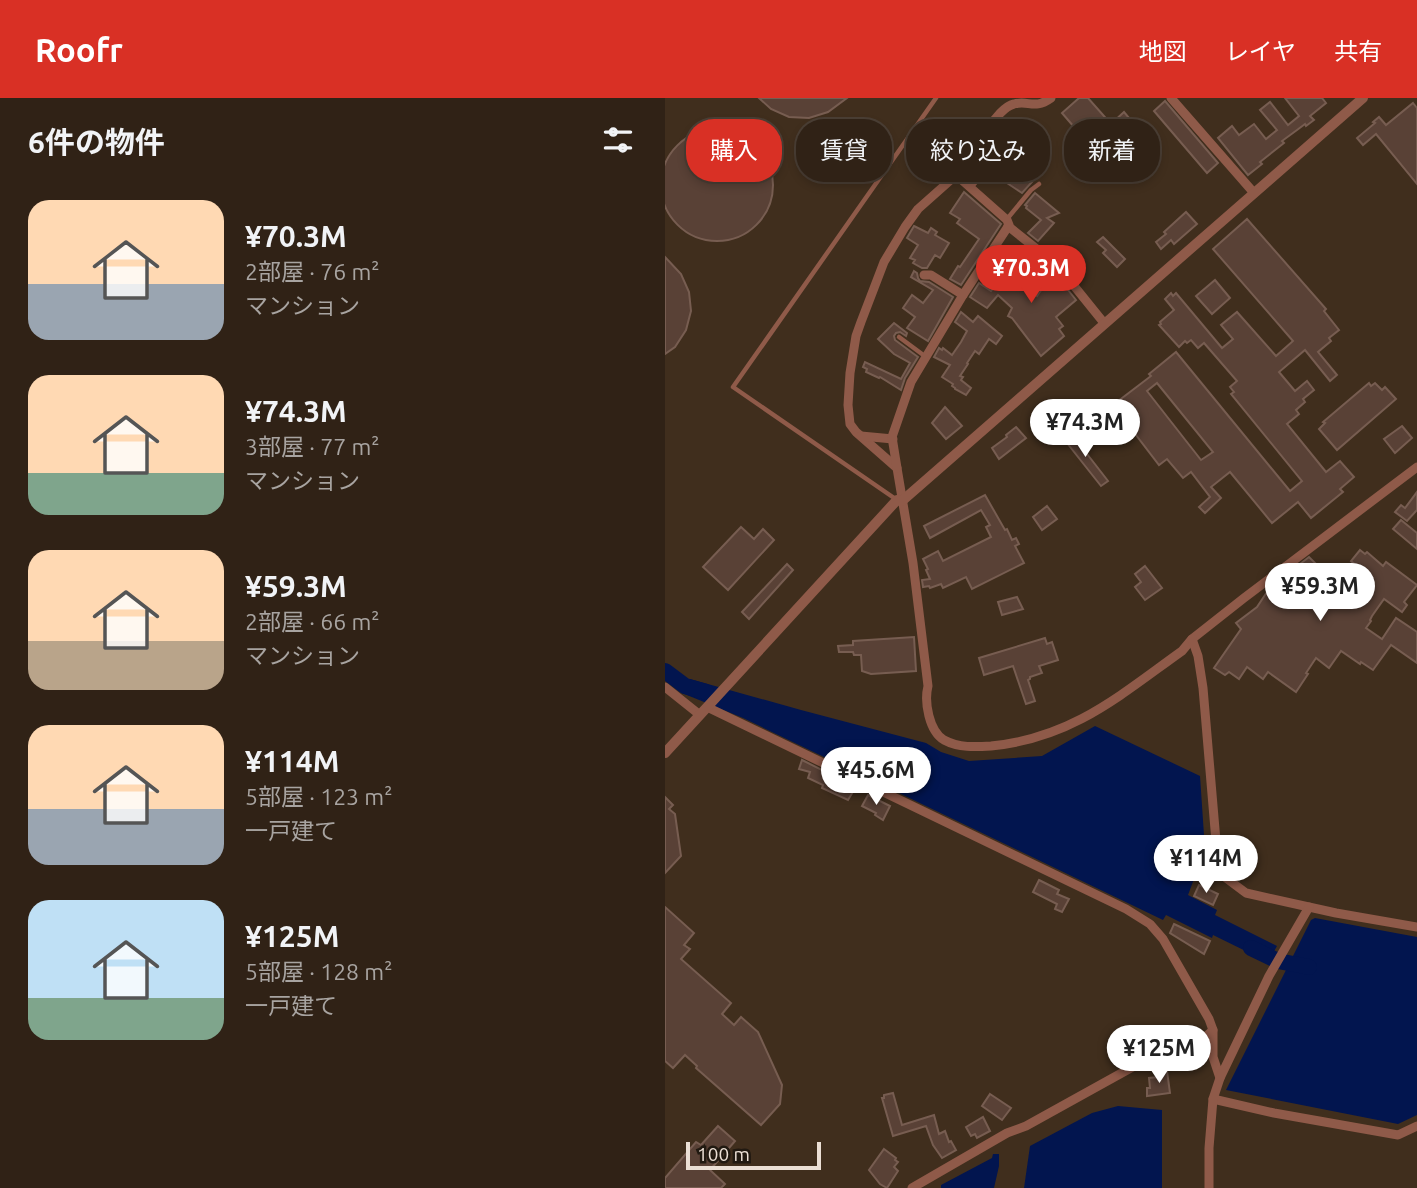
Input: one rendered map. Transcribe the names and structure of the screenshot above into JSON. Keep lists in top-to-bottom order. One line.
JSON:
{"scale_bar":"100 m","page":{"header":"Roofr","nav":["地図","レイヤ","共有"],"heading":"6件の物件","chip":["購入","賃貸","絞り込み","新着"],"list":[{"name":"¥70.3M","note":"2部屋 · 76 m² · マンション"},{"name":"¥74.3M","note":"3部屋 · 77 m² · マンション"},{"name":"¥59.3M","note":"2部屋 · 66 m² · マンション"},{"name":"¥114M","note":"5部屋 · 123 m² · 一戸建て"},{"name":"¥125M","note":"5部屋 · 128 m² · 一戸建て"}],"price":["¥70.3M","¥74.3M","¥59.3M","¥45.6M","¥114M","¥125M"],"scale":"100 m"}}
